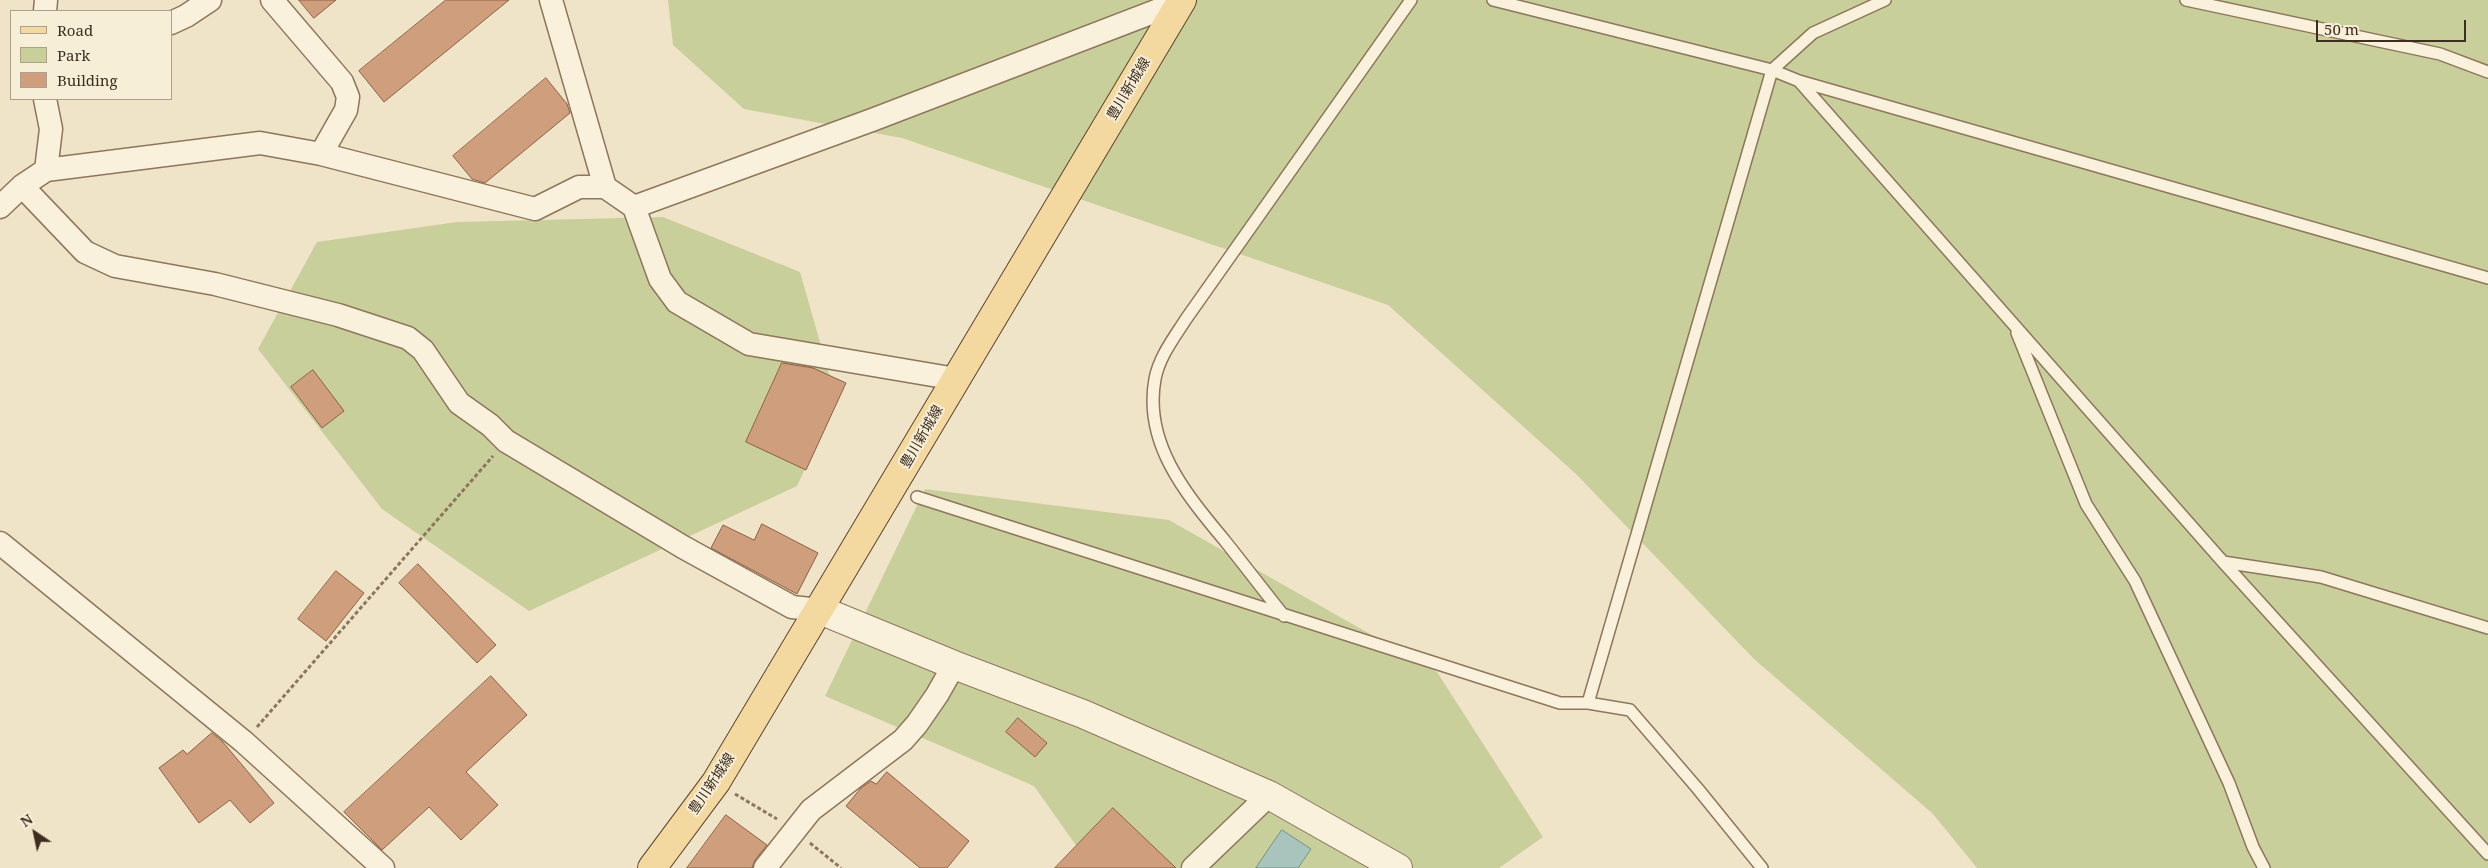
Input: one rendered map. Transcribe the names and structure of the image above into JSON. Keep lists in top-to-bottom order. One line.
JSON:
{"streets":{"main road":["豊川新城線"]},"legend":["Road","Park","Building"],"scale_bar":"50 m","north":"top left"}
